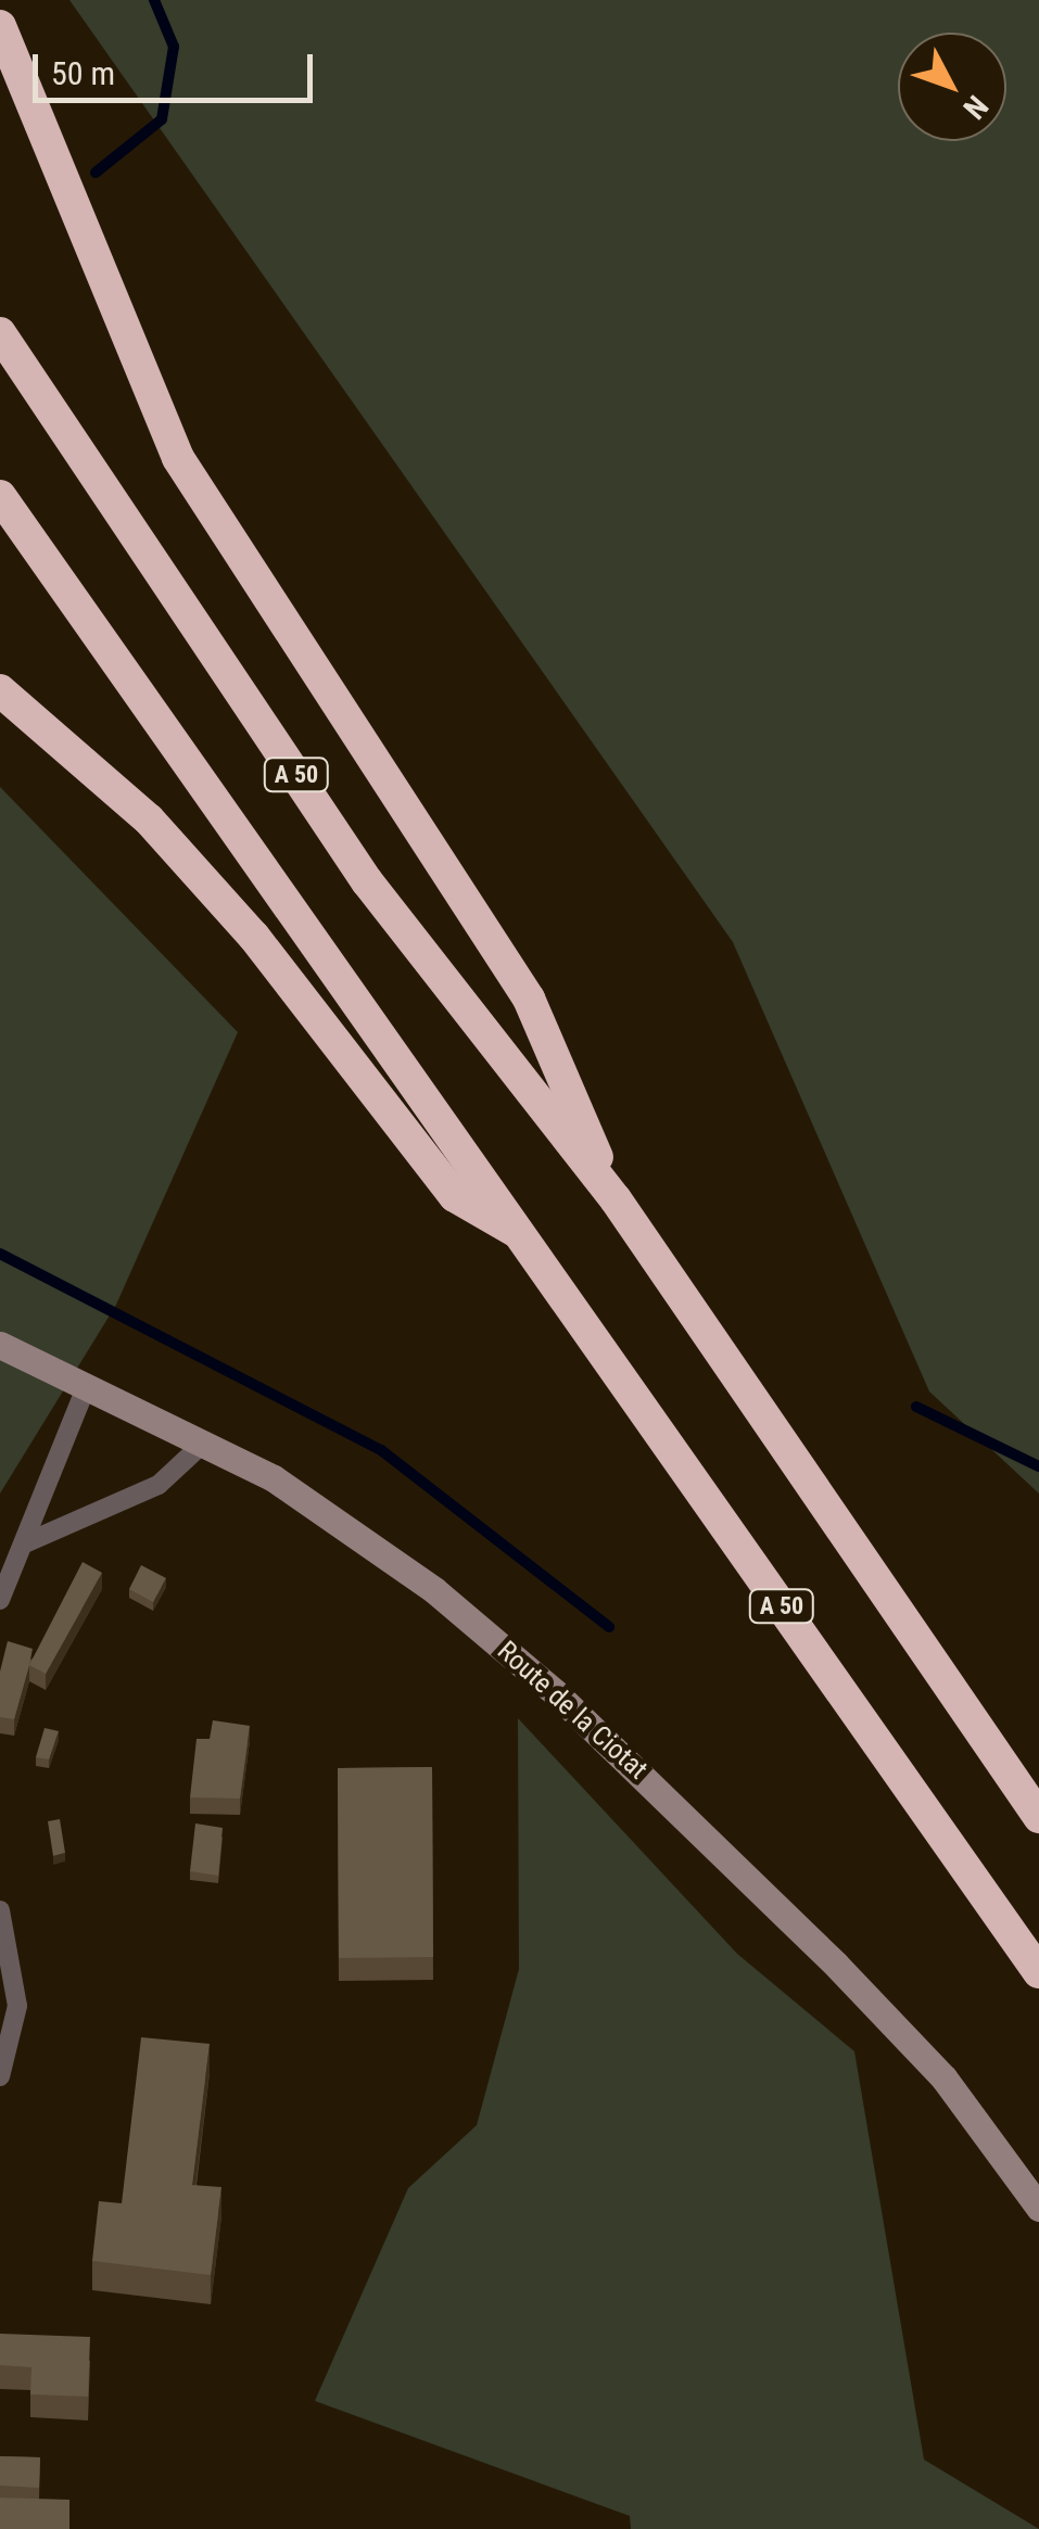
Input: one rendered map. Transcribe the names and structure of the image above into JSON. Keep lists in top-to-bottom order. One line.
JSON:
{"streets":{"highway":["A 50"],"main road":["Route de la Ciotat"]},"scale_bar":"50 m","north":"bottom right"}
